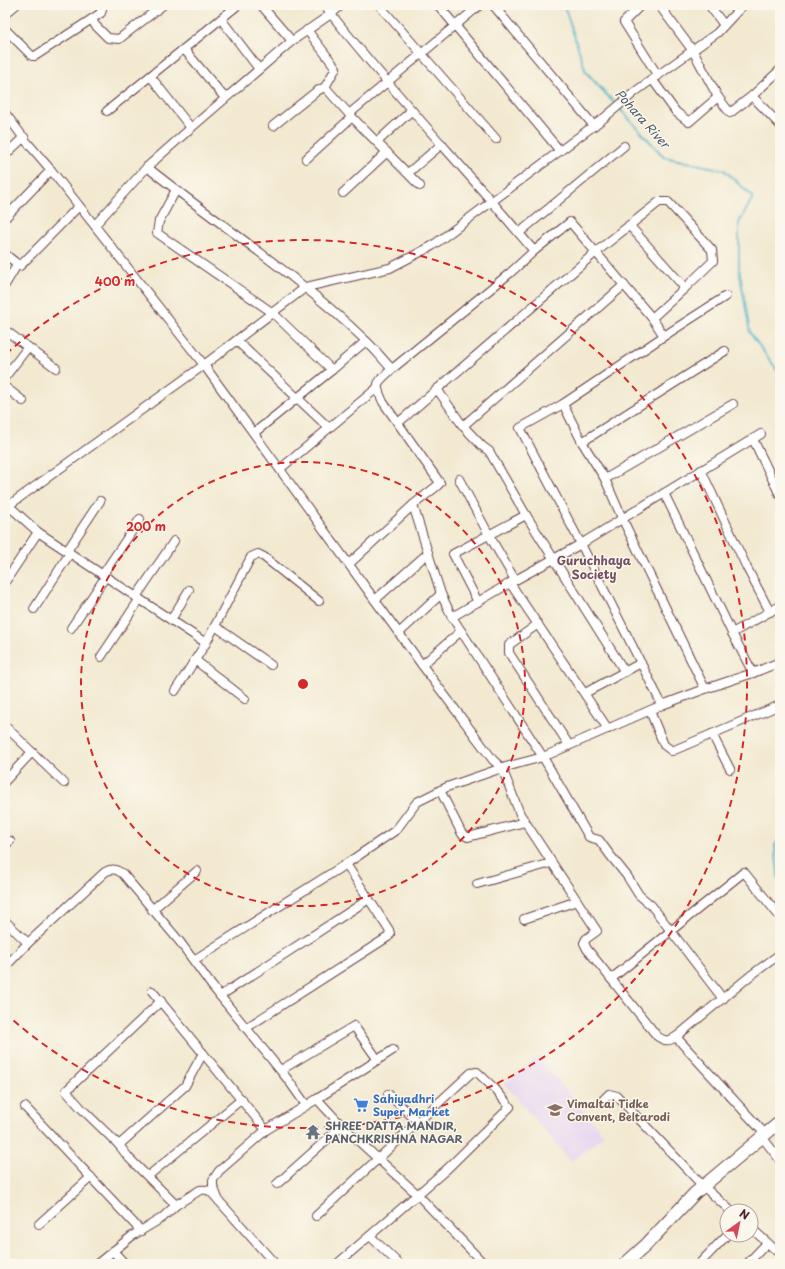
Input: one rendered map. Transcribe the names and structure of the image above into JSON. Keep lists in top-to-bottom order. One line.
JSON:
{"districts":["Guruchhaya Society"],"water":["Pohara River"],"places":{"supermarket":["Sahiyadhri Super Market"],"school or university":["Vimaltai Tidke Convent, Beltarodi"],"temple":["SHREE DATTA MANDIR, PANCHKRISHNA NAGAR"]},"north":"top right","rings":["400 m","200 m"]}
